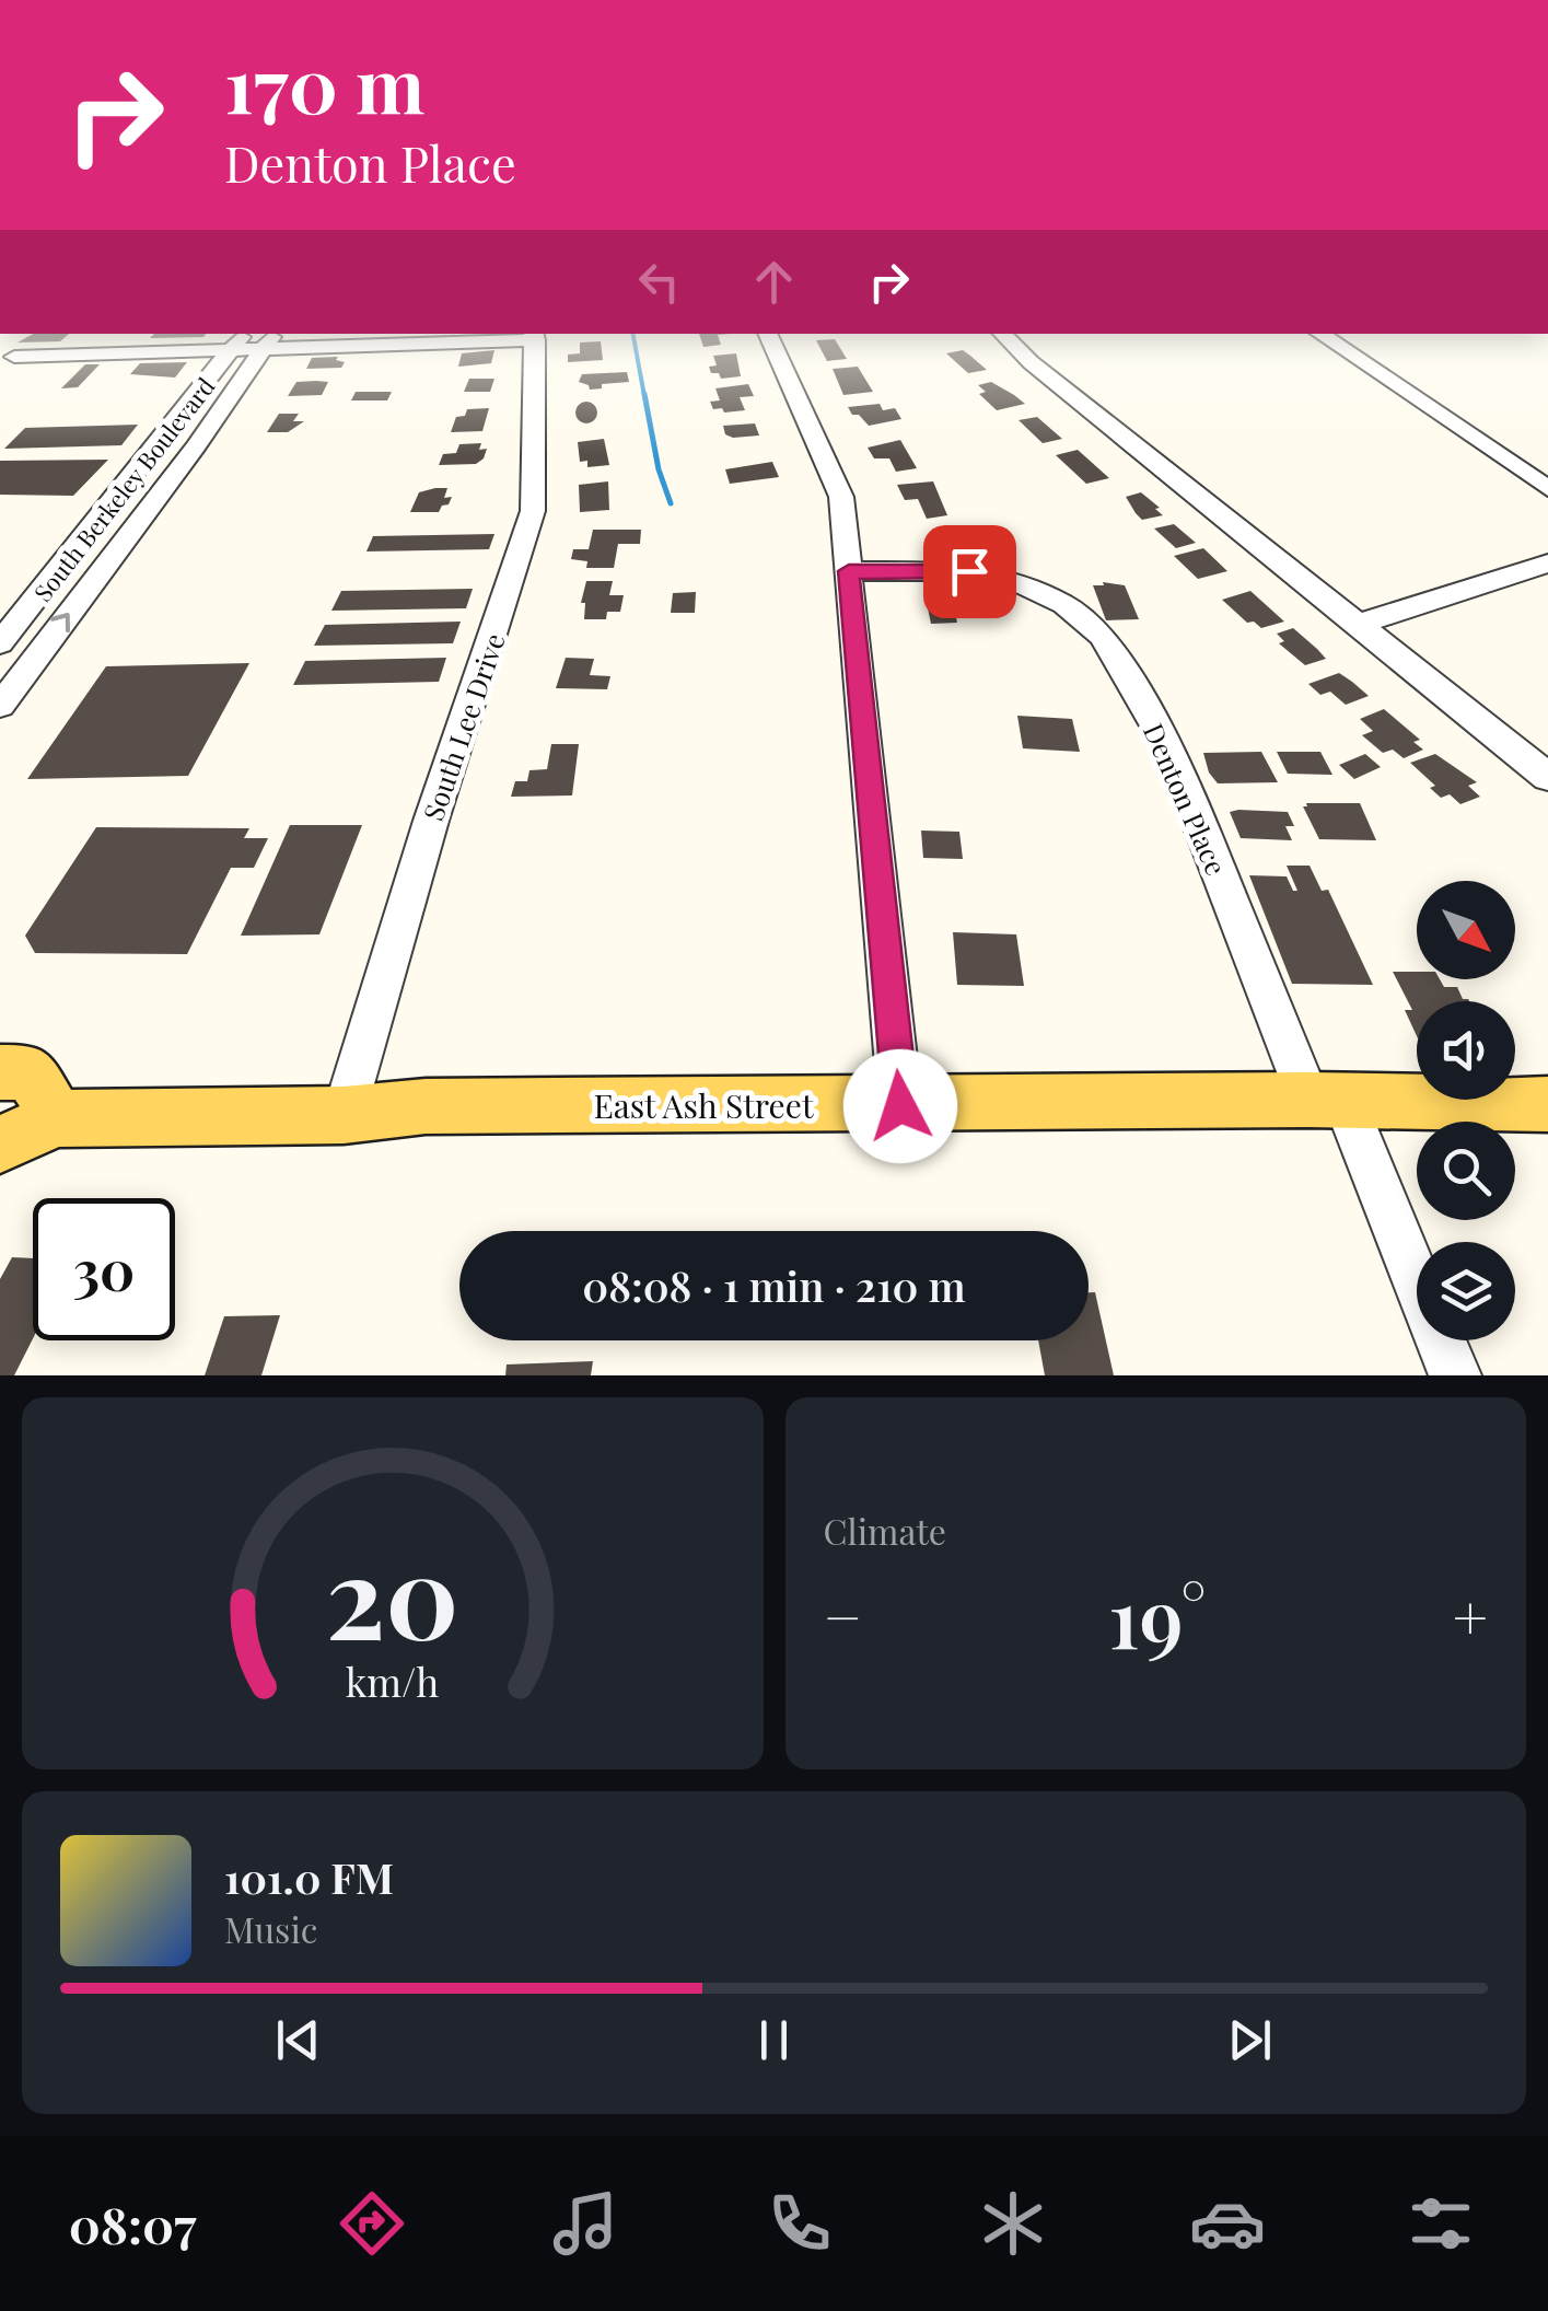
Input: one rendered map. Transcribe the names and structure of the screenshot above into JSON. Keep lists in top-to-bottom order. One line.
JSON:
{"streets":{"main road":["East Ash Street"],"street":["South Berkeley Boulevard","South Lee Drive","Denton Place"]},"crossings":[["South Lee Drive","East Ash Street"],["Denton Place","East Ash Street"]],"north":"bottom right","page":{"turn":["170 m","Denton Place"],"limit":"30","trip":"08:08 · 1 min · 210 m","tile":"Climate","heat":["−","19°","+"],"song":["101.0 FM","Music"],"tabs":"08:07","gauge":["20","km/h"]}}
